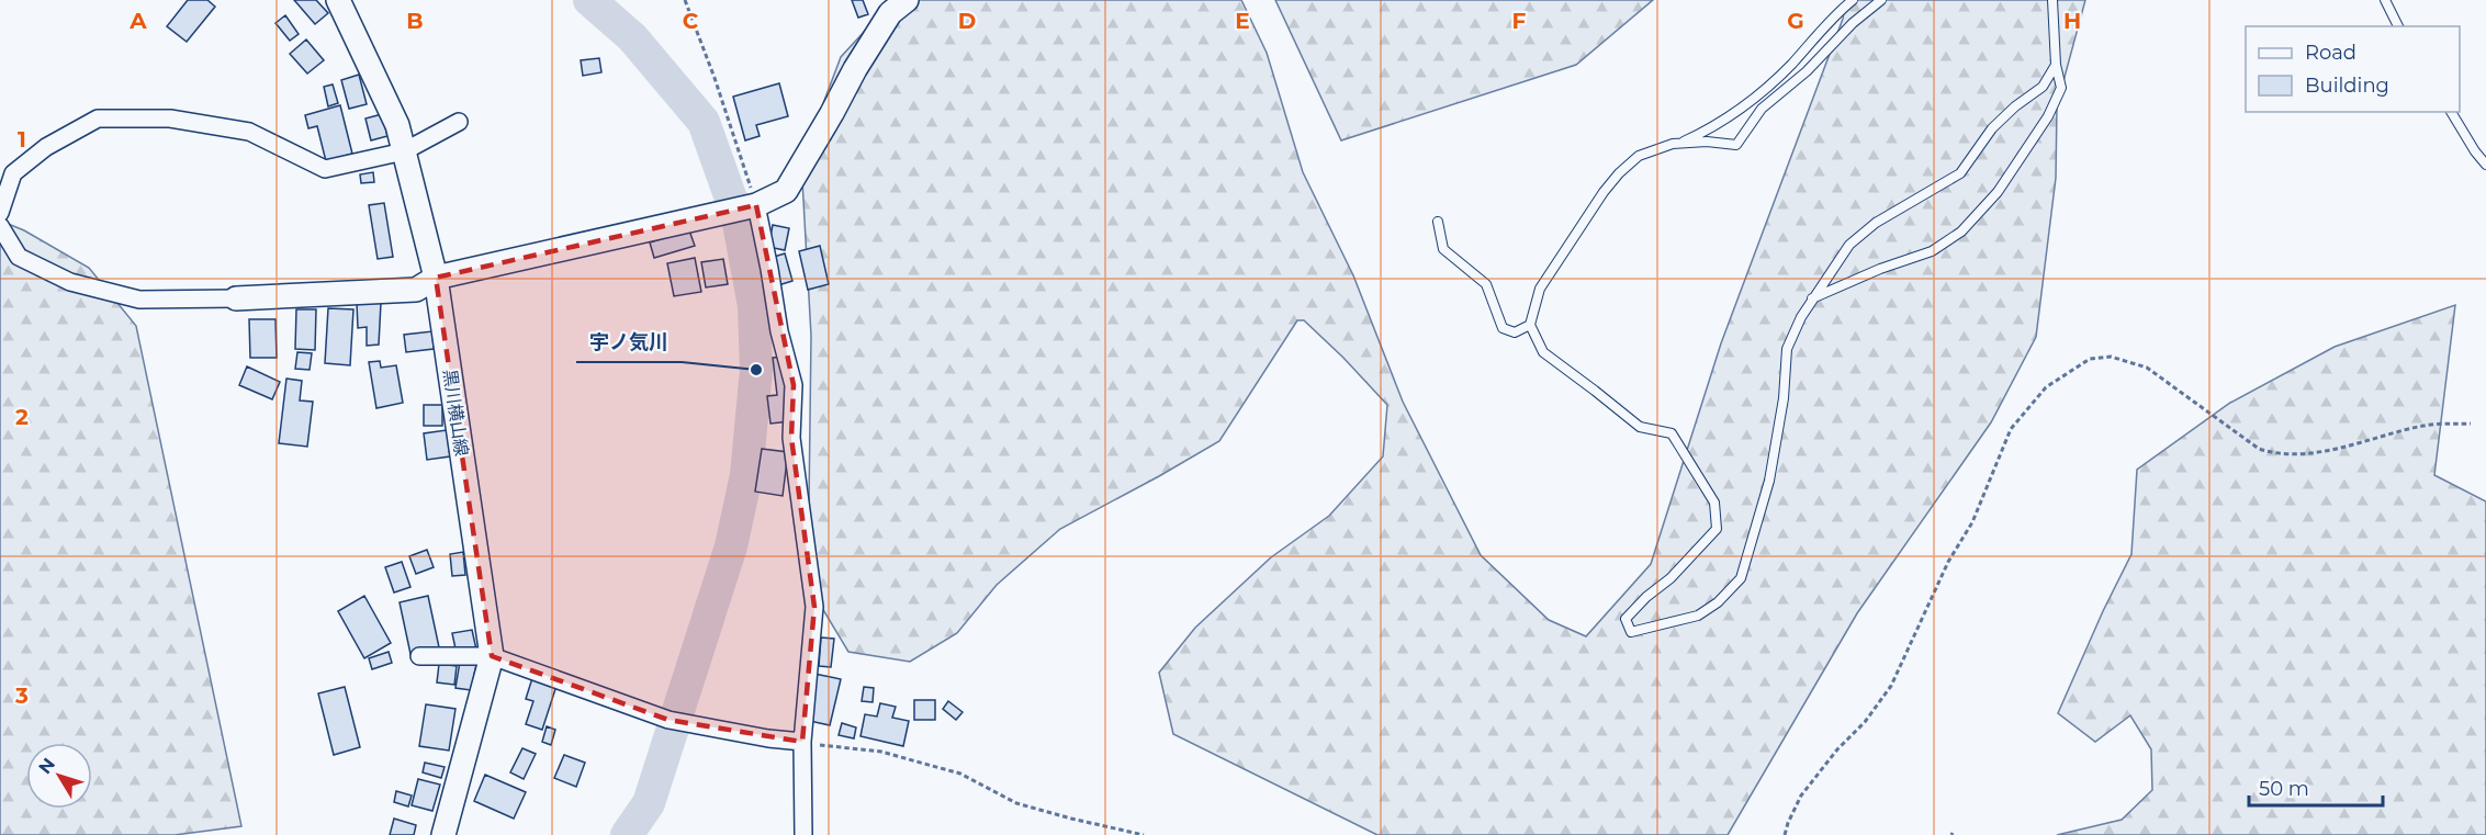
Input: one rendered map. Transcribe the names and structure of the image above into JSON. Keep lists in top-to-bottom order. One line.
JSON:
{"streets":{"main road":["黒川横山線"]},"places":["宇ノ気川"],"legend":["Road","Building"],"scale_bar":"50 m","north":"top left","grid":{"columns":["A","B","C","D","E","F","G","H"],"rows":["1","2","3"]}}
